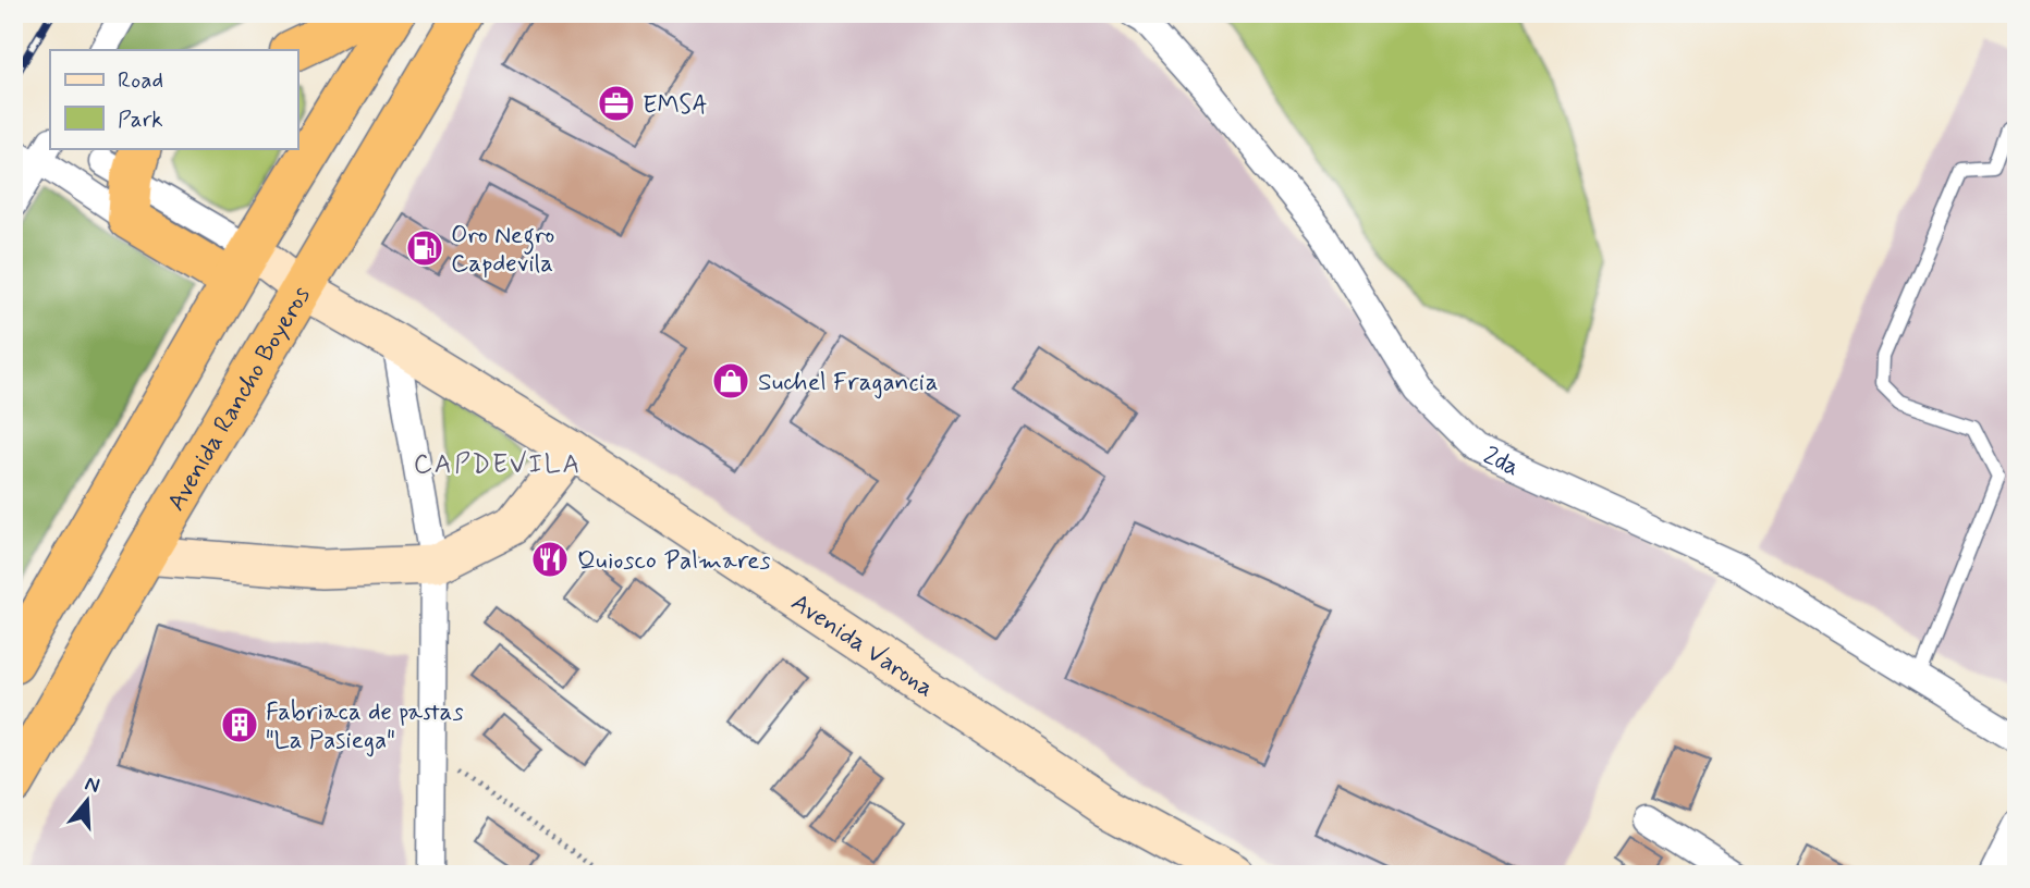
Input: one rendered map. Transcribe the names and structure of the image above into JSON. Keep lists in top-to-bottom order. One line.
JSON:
{"streets":{"highway":["Avenida Rancho Boyeros"],"street":["2da","Avenida Varona"]},"crossings":[["Avenida Rancho Boyeros","Avenida Varona"]],"districts":["CAPDEVILA"],"places":{"office":["EMSA"],"fuel station":["Oro Negro Capdevila"],"shop":["Suchel Fragancia"],"restaurant":["Quiosco Palmares"],"building":["Fabriaca de pastas \"La Pasiega\""]},"legend":["Road","Park"],"north":"top"}
